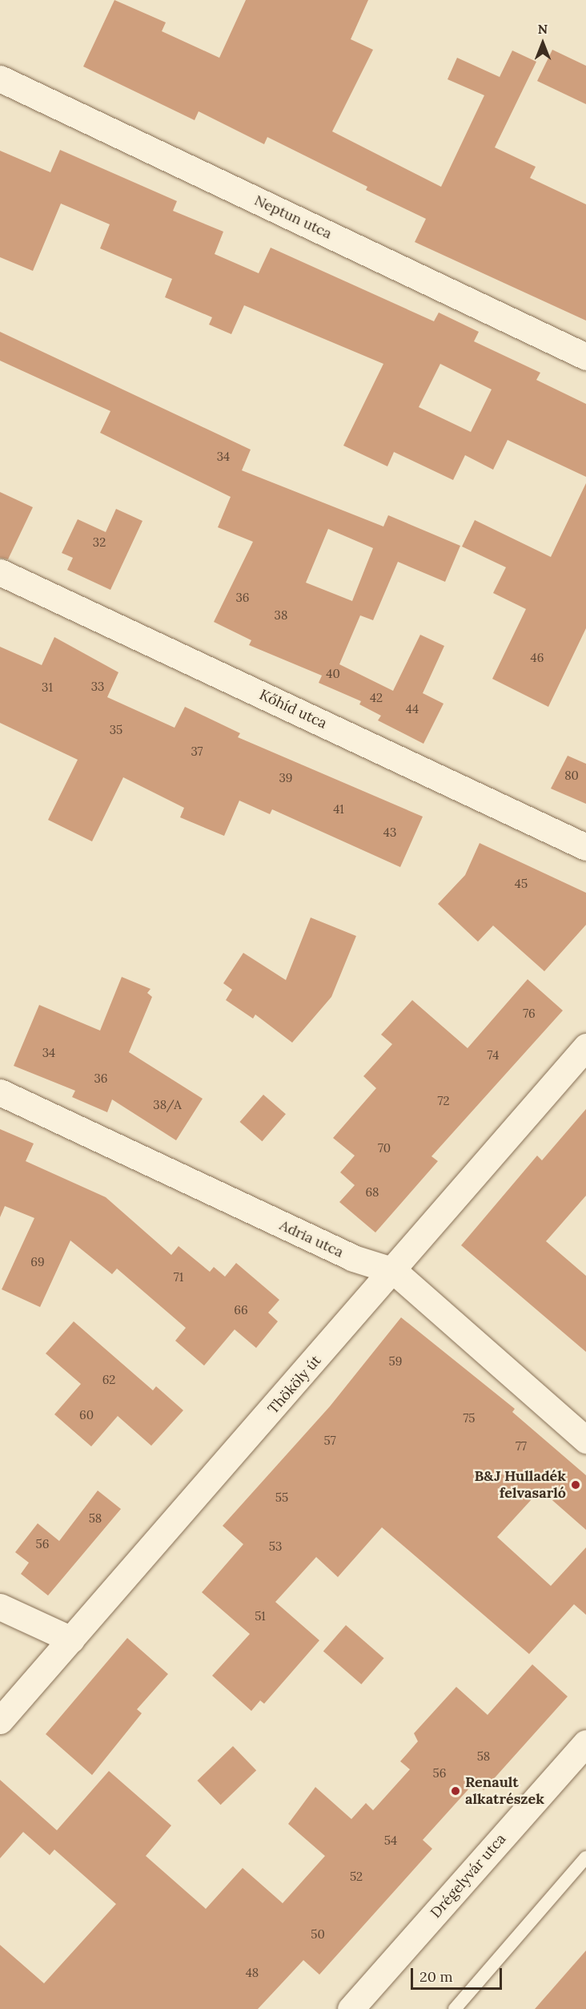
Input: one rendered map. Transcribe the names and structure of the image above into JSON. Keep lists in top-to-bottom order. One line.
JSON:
{"streets":{"street":["Neptun utca","Kőhíd utca","Adria utca","Thököly út","Drégelyvár utca"]},"crossings":[["Adria utca","Thököly út"]],"places":["B&J Hulladék felvasarló","Renault alkatrészek"],"house_numbers":["34","32","36","38","46","40","33","31","42","44","35","37","80","39","41","43","45","76","34","74","36","72","38/A","70","68","69","71","66","59","62","60","75","57","77","55","58","56","53","51","58","56","54","52","50","48"],"scale_bar":"20 m","north":"top"}
